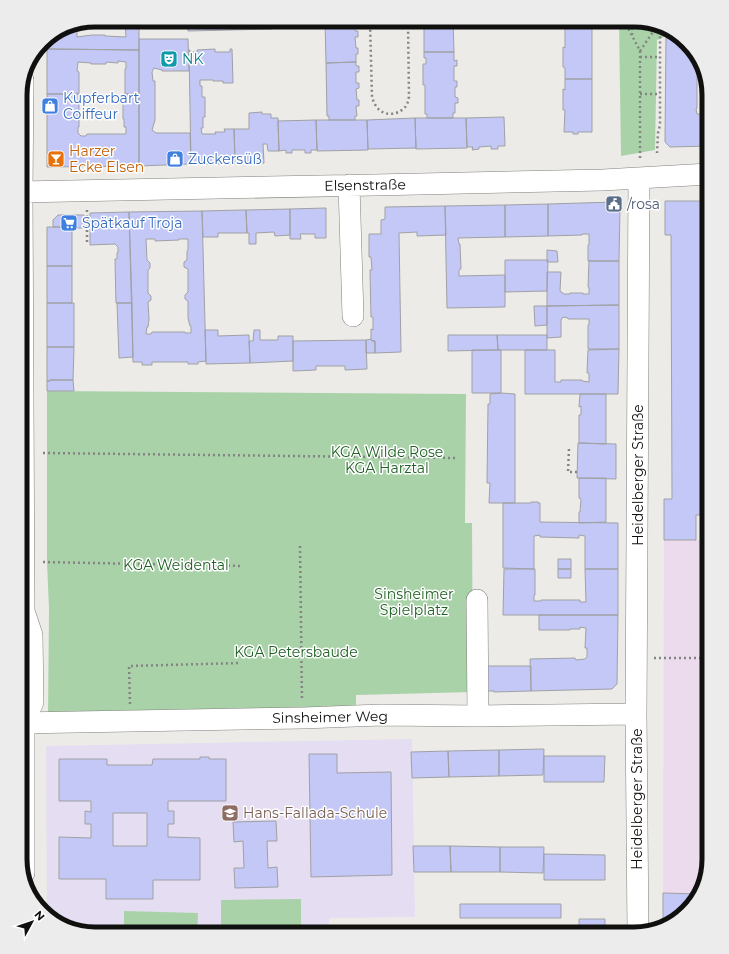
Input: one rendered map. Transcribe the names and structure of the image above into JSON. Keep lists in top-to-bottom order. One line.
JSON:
{"streets":{"street":["Elsenstraße","Heidelberger Straße","Sinsheimer Weg"]},"crossings":[["Elsenstraße","Heidelberger Straße"],["Heidelberger Straße","Sinsheimer Weg"]],"parks":["KGA Wilde Rose KGA Harztal","KGA Weidental","Sinsheimer Spielplatz","KGA Petersbaude"],"places":{"theatre":["NK"],"shop":["Kupferbart Coiffeur","Zuckersüß"],"bar":["Harzer Ecke Elsen"],"public building":["/rosa"],"supermarket":["Spätkauf Troja"],"school or university":["Hans-Fallada-Schule"]},"north":"top right"}
